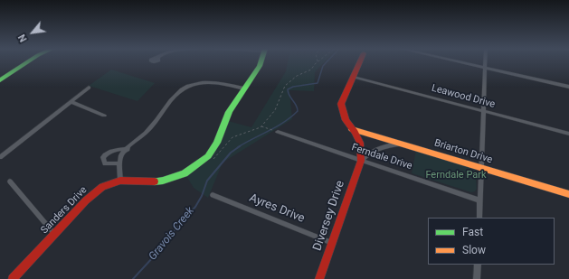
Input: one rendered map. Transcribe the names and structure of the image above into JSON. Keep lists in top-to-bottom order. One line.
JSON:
{"streets":{"street":["Leawood Drive","Briarton Drive","Ferndale Drive","Ayres Drive","Sanders Drive","Diversey Drive"]},"crossings":[["Leawood Drive","Diversey Drive"],["Briarton Drive","Diversey Drive"],["Ferndale Drive","Diversey Drive"],["Ayres Drive","Diversey Drive"]],"water":["Gravois Creek"],"parks":["Ferndale Park"],"legend":["Fast","Slow"],"north":"bottom left"}
